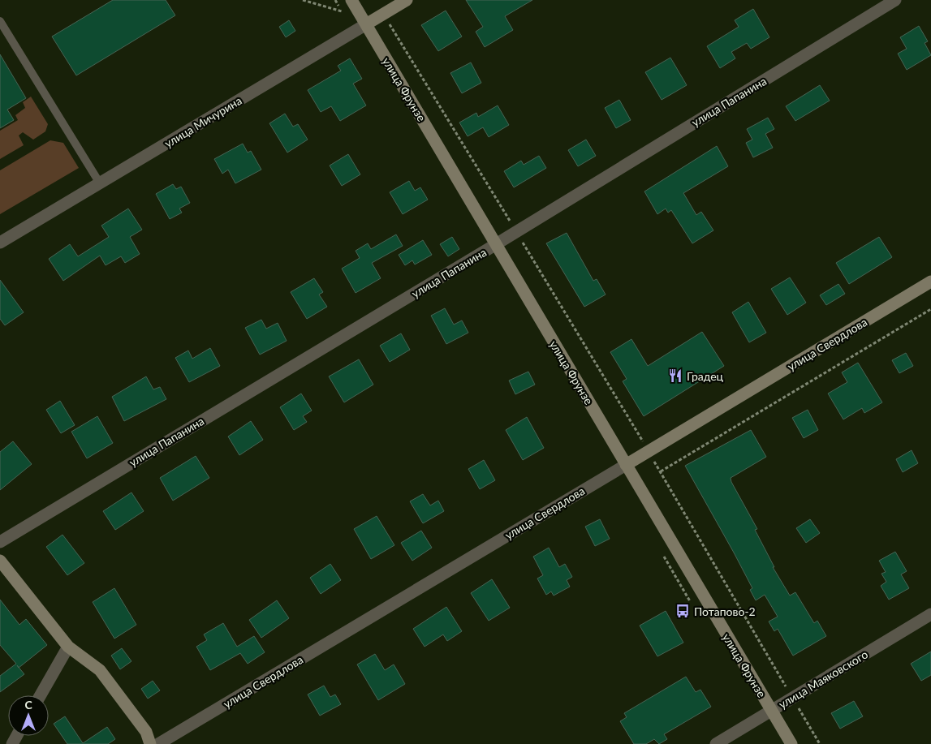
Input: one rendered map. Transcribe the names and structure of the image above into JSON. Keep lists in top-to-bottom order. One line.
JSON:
{"streets":{"main road":["улица Фрунзе","улица Мичурина","улица Свердлова"],"street":["улица Папанина","улица Маяковского"]},"crossings":[["улица Фрунзе","улица Папанина"],["улица Фрунзе","улица Мичурина"],["улица Фрунзе","улица Свердлова"],["улица Фрунзе","улица Маяковского"]],"places":{"restaurant":["Градец"],"bus stop":["Потапово-2"]},"north":"top"}
